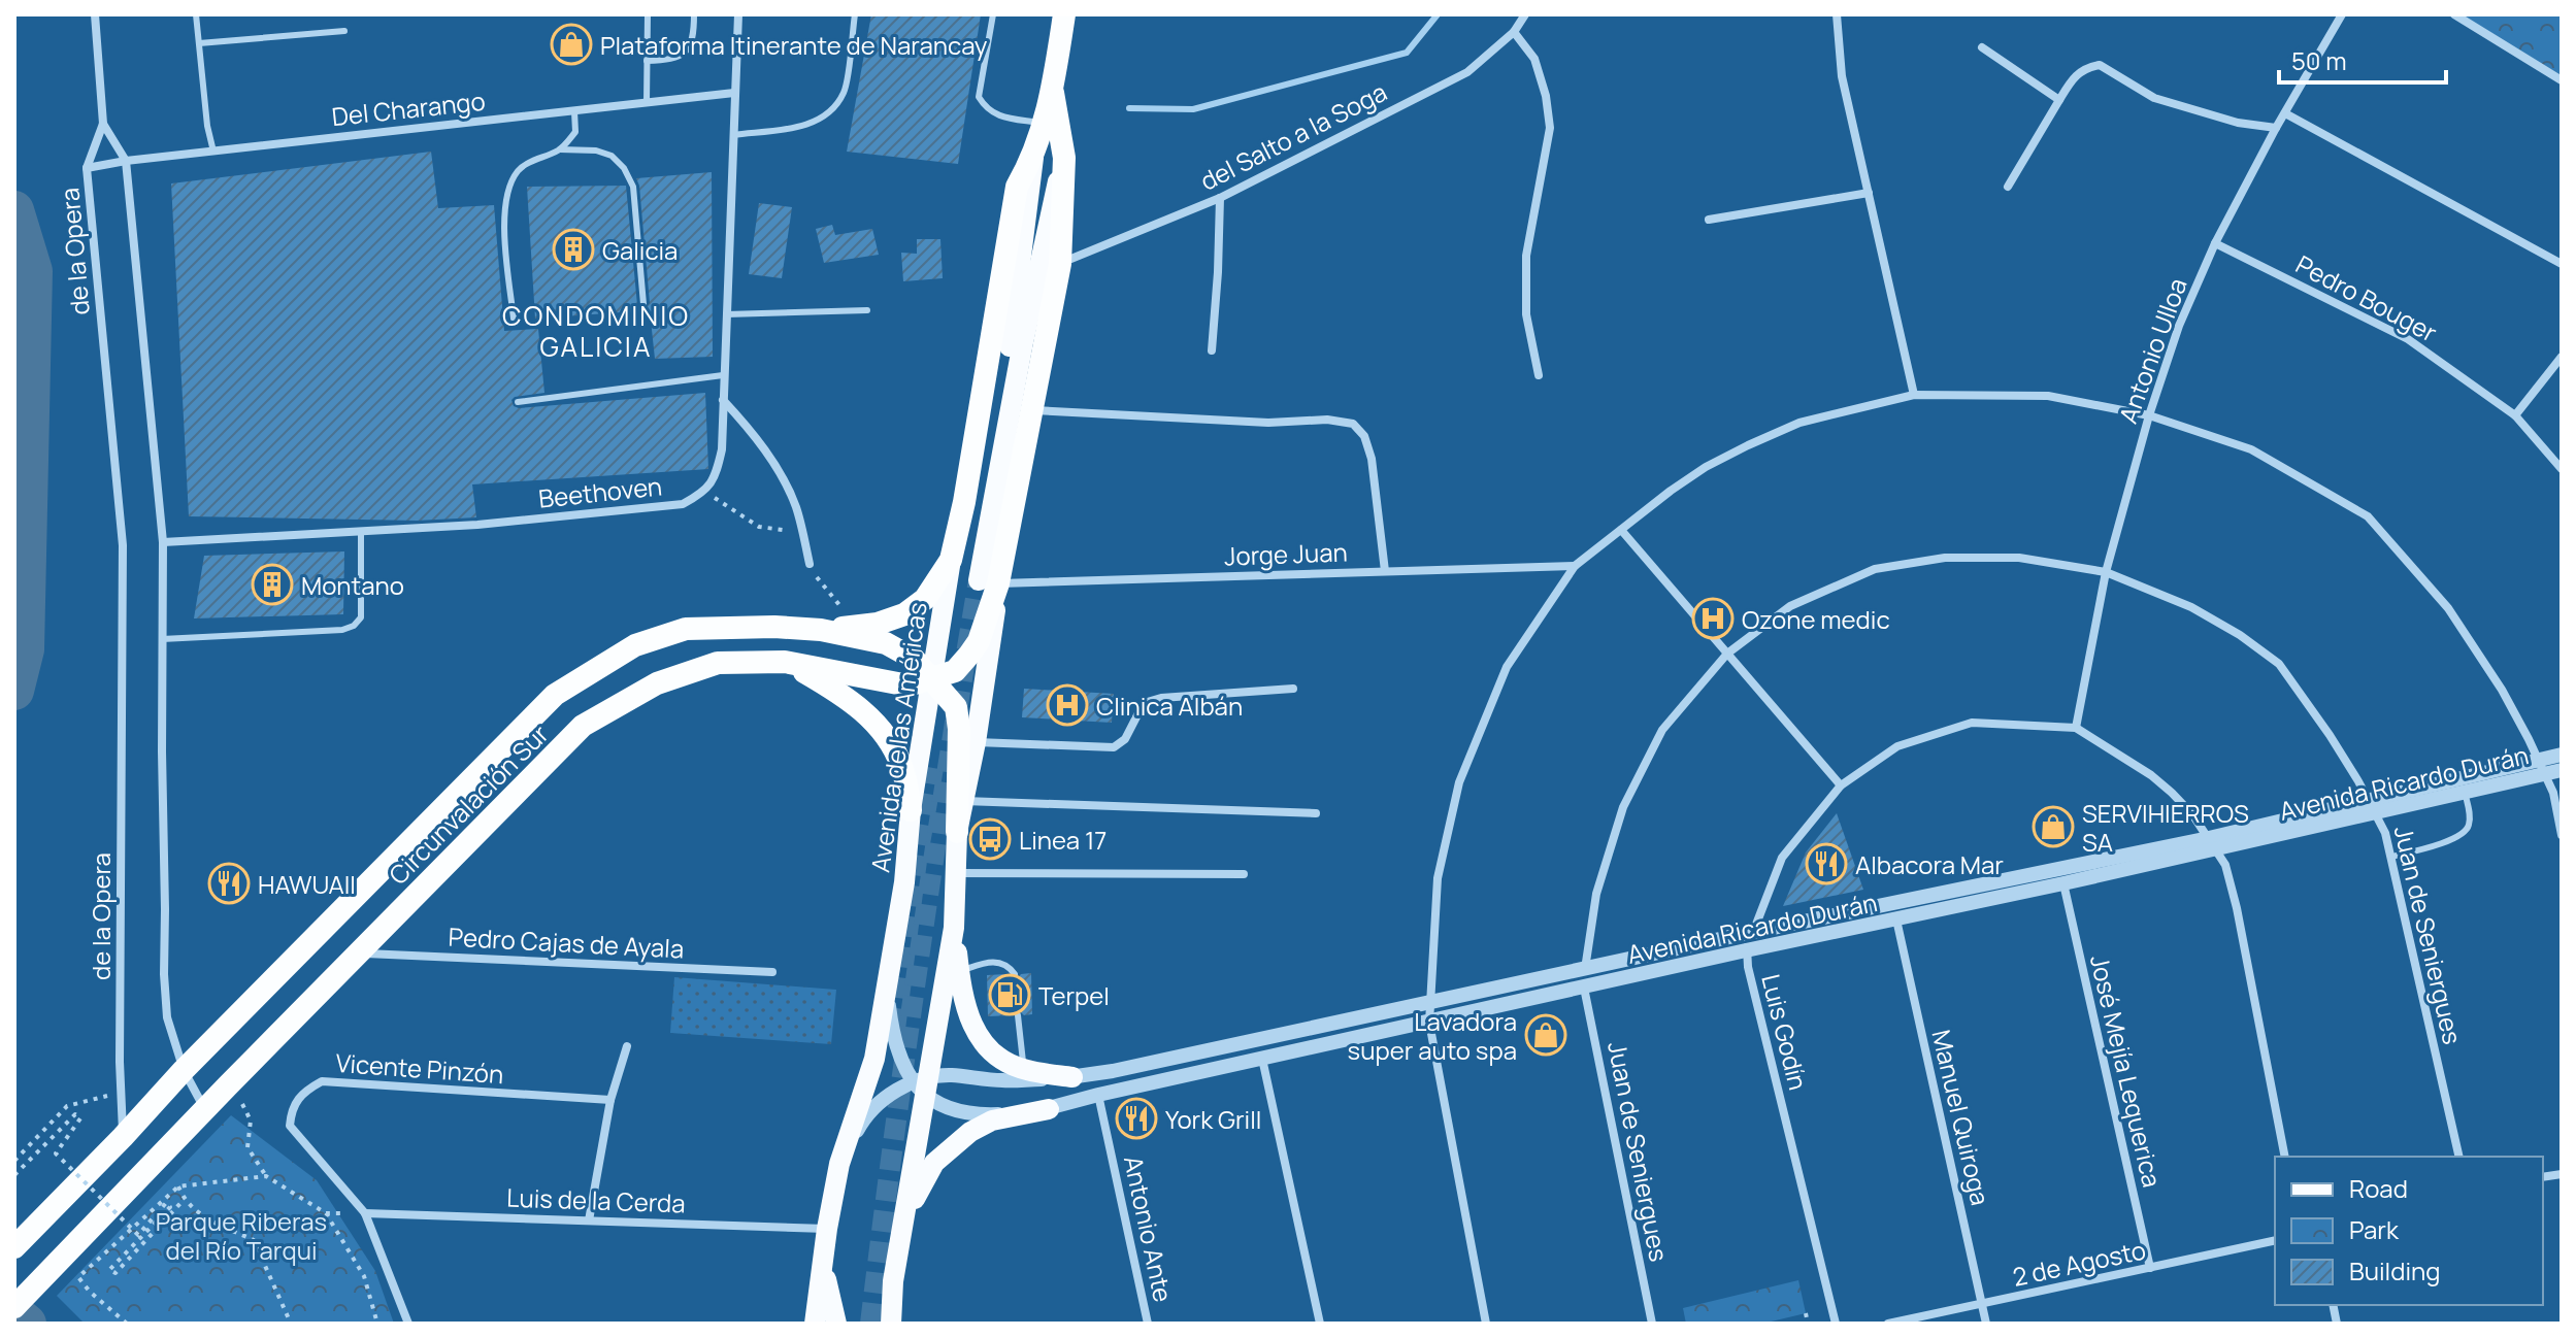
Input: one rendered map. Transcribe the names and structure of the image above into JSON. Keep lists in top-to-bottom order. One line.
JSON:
{"streets":{"highway":["Avenida de las Américas","Circunvalación Sur"],"street":["Del Charango","del Salto a la Soga","de la Opera","Pedro Bouger","Antonio Ulloa","Beethoven","Jorge Juan","Avenida Ricardo Durán","Juan de Seniergues","Pedro Cajas de Ayala","Luis Godín","Vicente Pinzón","José Mejía Lequerica","Manuel Quiroga","Luis de la Cerda","Antonio Ante","2 de Agosto"]},"crossings":[["Del Charango","de la Opera"],["del Salto a la Soga","Avenida de las Américas"],["de la Opera","Circunvalación Sur"],["Pedro Bouger","Antonio Ulloa"],["Antonio Ulloa","Juan de Seniergues"],["Antonio Ulloa","Luis Godín"],["Jorge Juan","Avenida de las Américas"],["Jorge Juan","Circunvalación Sur"],["Avenida de las Américas","Avenida Ricardo Durán"],["Avenida de las Américas","Circunvalación Sur"],["Avenida de las Américas","Luis de la Cerda"],["Avenida Ricardo Durán","Juan de Seniergues"],["Avenida Ricardo Durán","Luis Godín"],["Avenida Ricardo Durán","José Mejía Lequerica"],["Avenida Ricardo Durán","Manuel Quiroga"],["Avenida Ricardo Durán","Antonio Ante"],["Circunvalación Sur","Pedro Cajas de Ayala"],["Vicente Pinzón","Luis de la Cerda"],["José Mejía Lequerica","2 de Agosto"],["Manuel Quiroga","2 de Agosto"]],"districts":["CONDOMINIO GALICIA"],"parks":["Parque Riberas del Río Tarqui"],"places":{"shop":["Plataforma Itinerante de Narancay","SERVIHIERROS SA","Lavadora super auto spa"],"building":["Galicia","Montano"],"hospital":["Ozone medic","Clinica Albán"],"bus stop":["Linea 17"],"restaurant":["Albacora Mar","HAWUAII","York Grill"],"fuel station":["Terpel"]},"legend":["Road","Park","Building"],"scale_bar":"50 m"}
